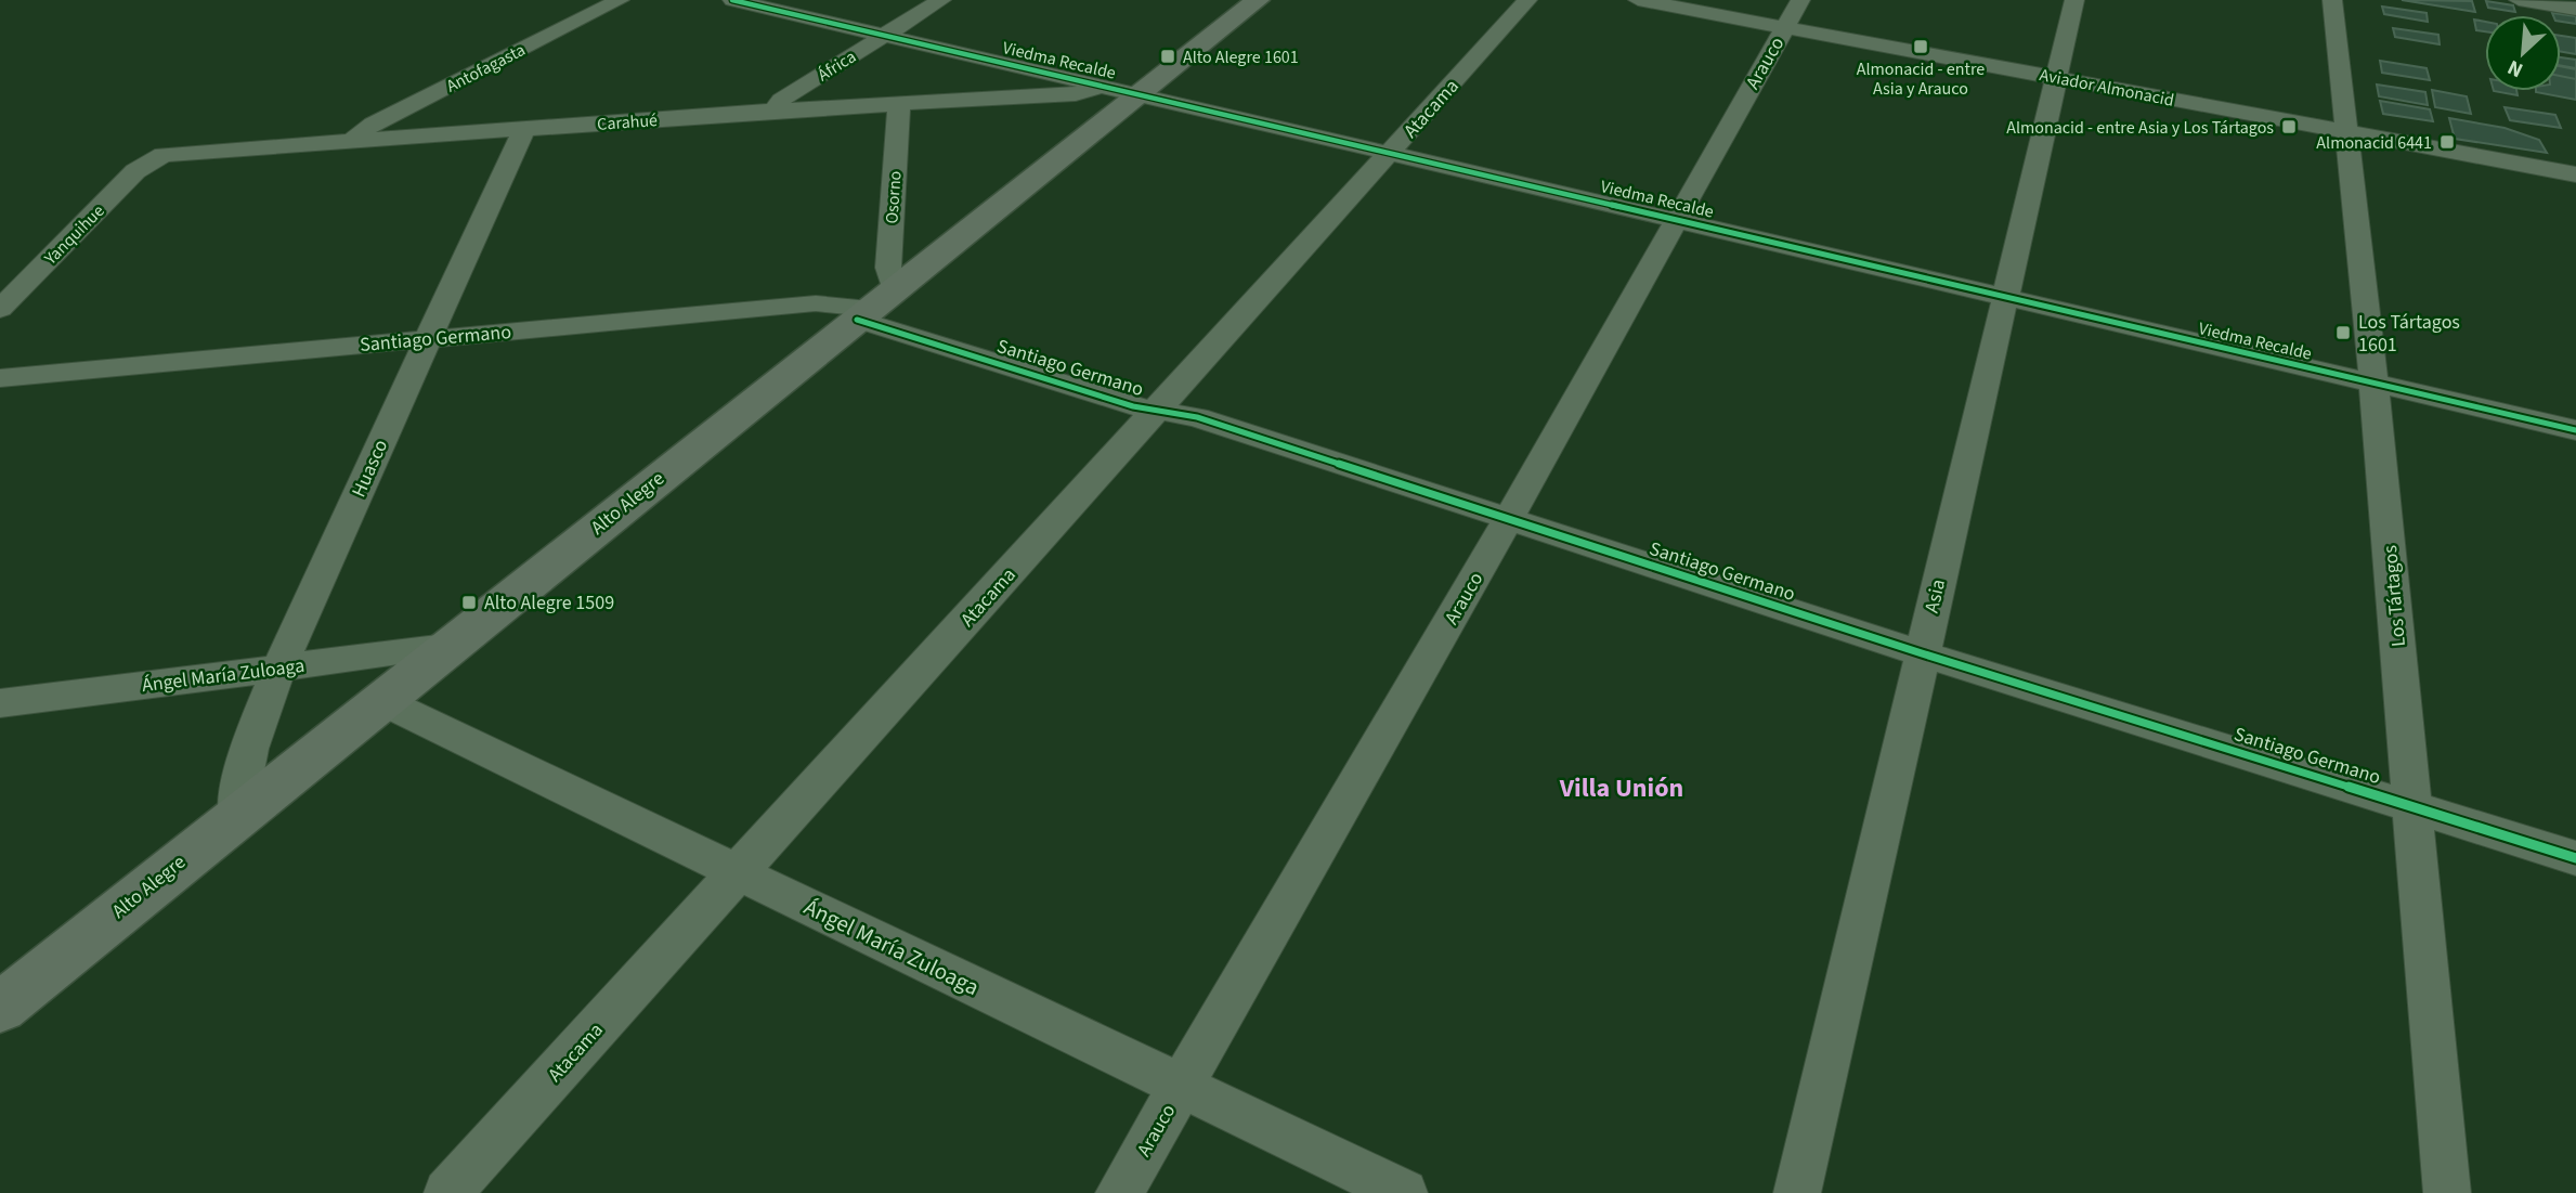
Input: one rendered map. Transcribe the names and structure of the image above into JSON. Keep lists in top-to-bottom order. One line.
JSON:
{"streets":{"main road":["Alto Alegre"],"street":["Viedma Recalde","Arauco","África","Antofagasta","Aviador Almonacid","Atacama","Carahué","Osorno","Yanquihue","Santiago Germano","Huasco","Asia","Los Tártagos","Ángel María Zuloaga"]},"crossings":[["Viedma Recalde","Arauco"],["Viedma Recalde","África"],["Viedma Recalde","Atacama"],["Viedma Recalde","Carahué"],["Viedma Recalde","Alto Alegre"],["Viedma Recalde","Asia"],["Viedma Recalde","Los Tártagos"],["Arauco","Aviador Almonacid"],["Arauco","Santiago Germano"],["Arauco","Ángel María Zuloaga"],["África","Carahué"],["Antofagasta","Carahué"],["Aviador Almonacid","Asia"],["Aviador Almonacid","Los Tártagos"],["Atacama","Santiago Germano"],["Atacama","Ángel María Zuloaga"],["Carahué","Osorno"],["Carahué","Yanquihue"],["Carahué","Huasco"],["Carahué","Alto Alegre"],["Osorno","Santiago Germano"],["Osorno","Alto Alegre"],["Santiago Germano","Huasco"],["Santiago Germano","Alto Alegre"],["Santiago Germano","Asia"],["Santiago Germano","Los Tártagos"],["Huasco","Alto Alegre"],["Huasco","Ángel María Zuloaga"],["Alto Alegre","Ángel María Zuloaga"]],"districts":["Villa Unión"],"places":{"transit":["Almonacid - entre Asia y Arauco","Alto Alegre 1601","Almonacid - entre Asia y Los Tártagos","Almonacid 6441","Los Tártagos 1601","Alto Alegre 1509"]},"north":"bottom left"}
